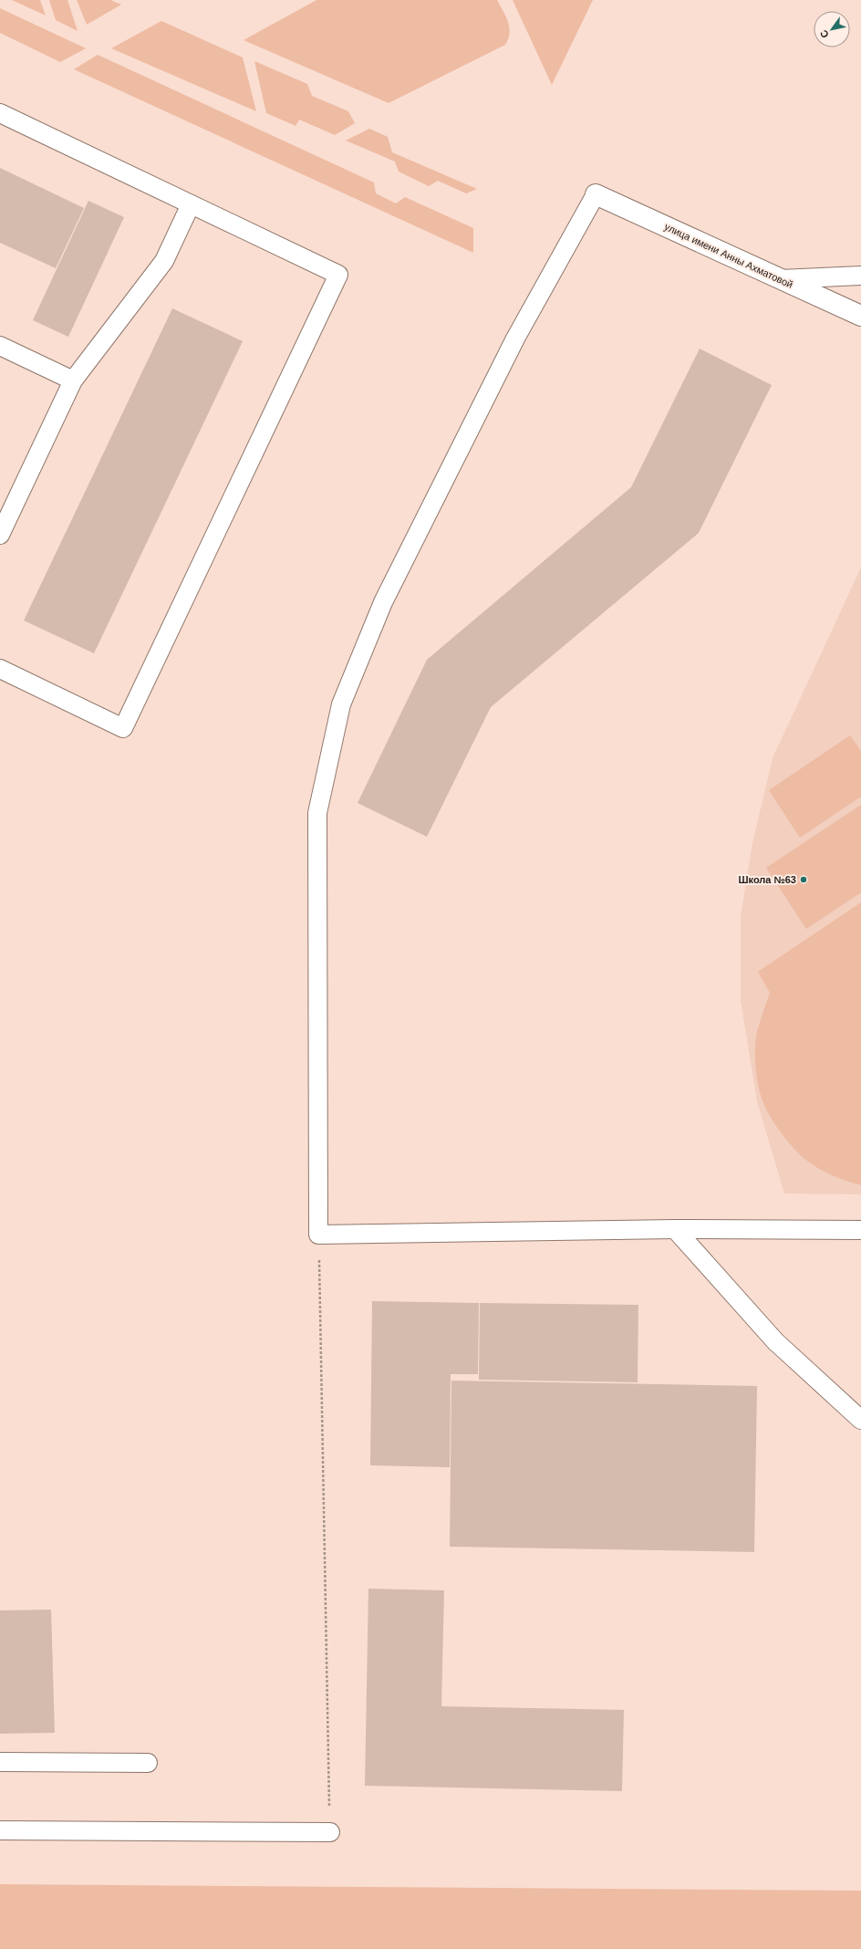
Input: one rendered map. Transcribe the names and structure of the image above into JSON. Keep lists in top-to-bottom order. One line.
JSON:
{"streets":{"street":["улица имени Анны Ахматовой"]},"places":["Школа №63"],"north":"bottom left"}
